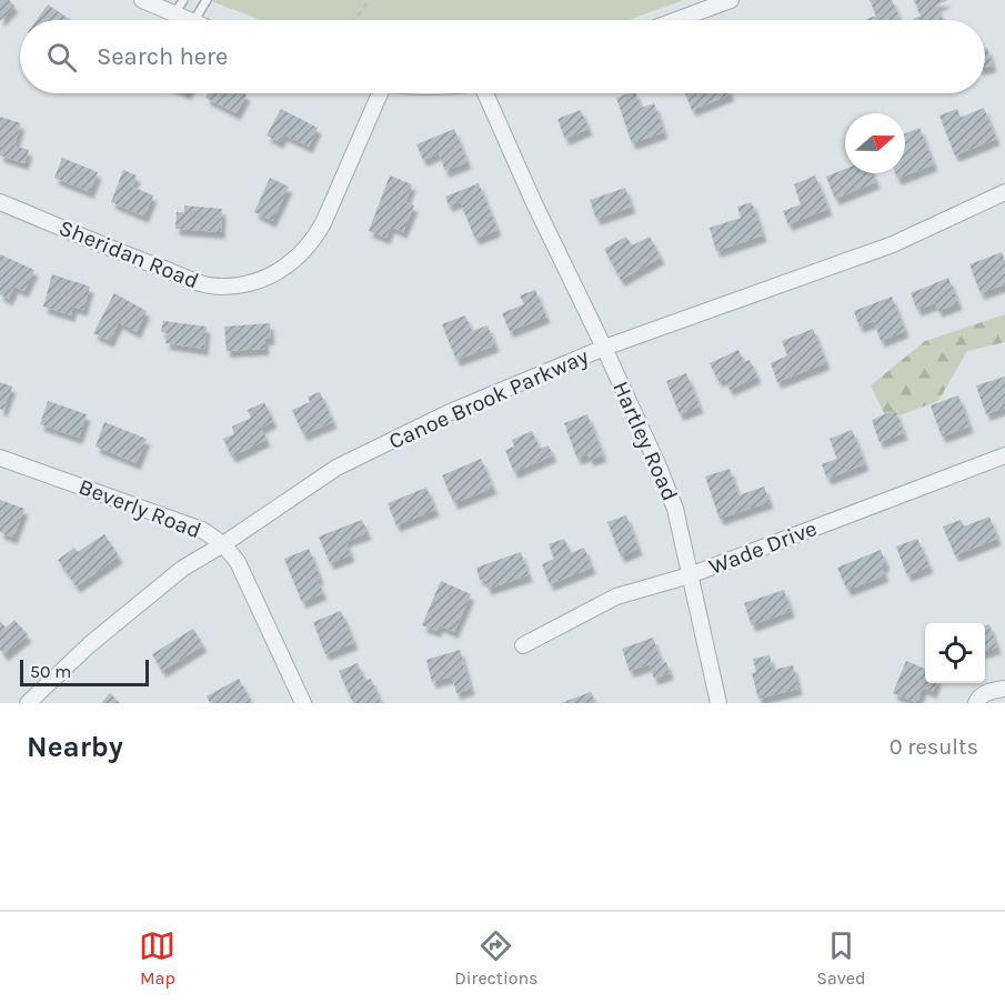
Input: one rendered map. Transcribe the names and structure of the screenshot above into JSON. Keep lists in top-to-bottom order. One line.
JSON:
{"streets":{"street":["Sheridan Road","Canoe Brook Parkway","Hartley Road","Beverly Road","Wade Drive"]},"crossings":[["Canoe Brook Parkway","Hartley Road"],["Canoe Brook Parkway","Beverly Road"],["Hartley Road","Wade Drive"]],"scale_bar":"50 m","north":"right","page":{"search":"Search here","scale":"50 m","heading":["Nearby","0 results"],"nav":["Map","Directions","Saved"]}}
